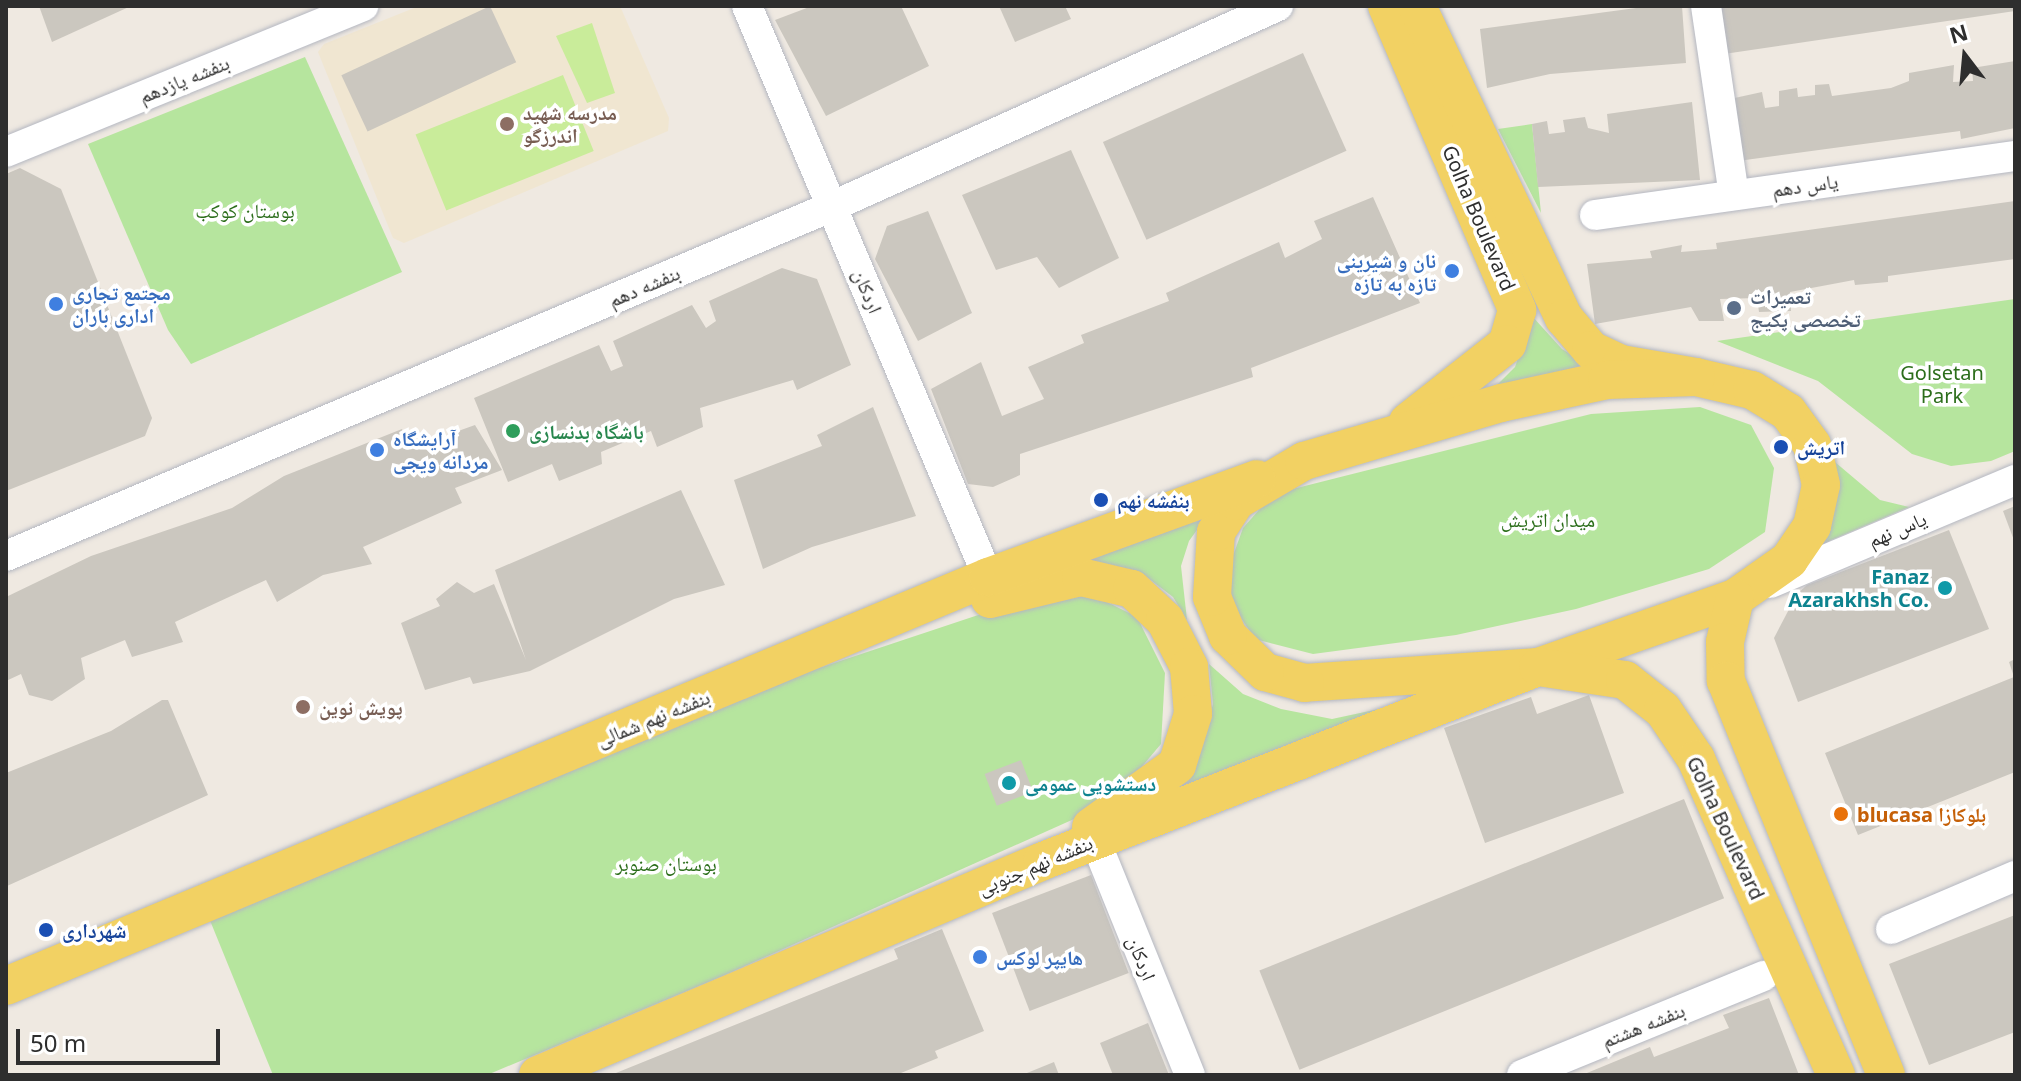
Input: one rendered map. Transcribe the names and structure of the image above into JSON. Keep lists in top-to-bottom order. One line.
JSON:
{"streets":{"main road":["Golha Boulevard","بنفشه نهم شمالی","بنفشه نهم جنوبی"],"street":["بنفشه یازدهم","یاس دهم","بنفشه دهم","اردکان","یاس نهم","بنفشه هشتم"]},"crossings":[["Golha Boulevard","بنفشه نهم جنوبی"],["بنفشه دهم","اردکان"],["اردکان","بنفشه نهم شمالی"],["اردکان","بنفشه نهم جنوبی"]],"parks":["بوستان کوکب","Golsetan Park","میدان اتریش","بوستان صنوبر"],"places":["مدرسه شهید اندرزگو","نان و شیرینی تازه به تازه","مجتمع تجاری اداری باران","تعمیرات تخصصی پکیج","باشگاه بدنسازی","اتریش","آرایشگاه مردانه ویجی","بنفشه نهم","Fanaz Azarakhsh Co.","پویش نوین","دستشویی عمومی","blucasa بلوکازا","شهرداری","هایپر لوکس"],"scale_bar":"50 m","north":"top"}
